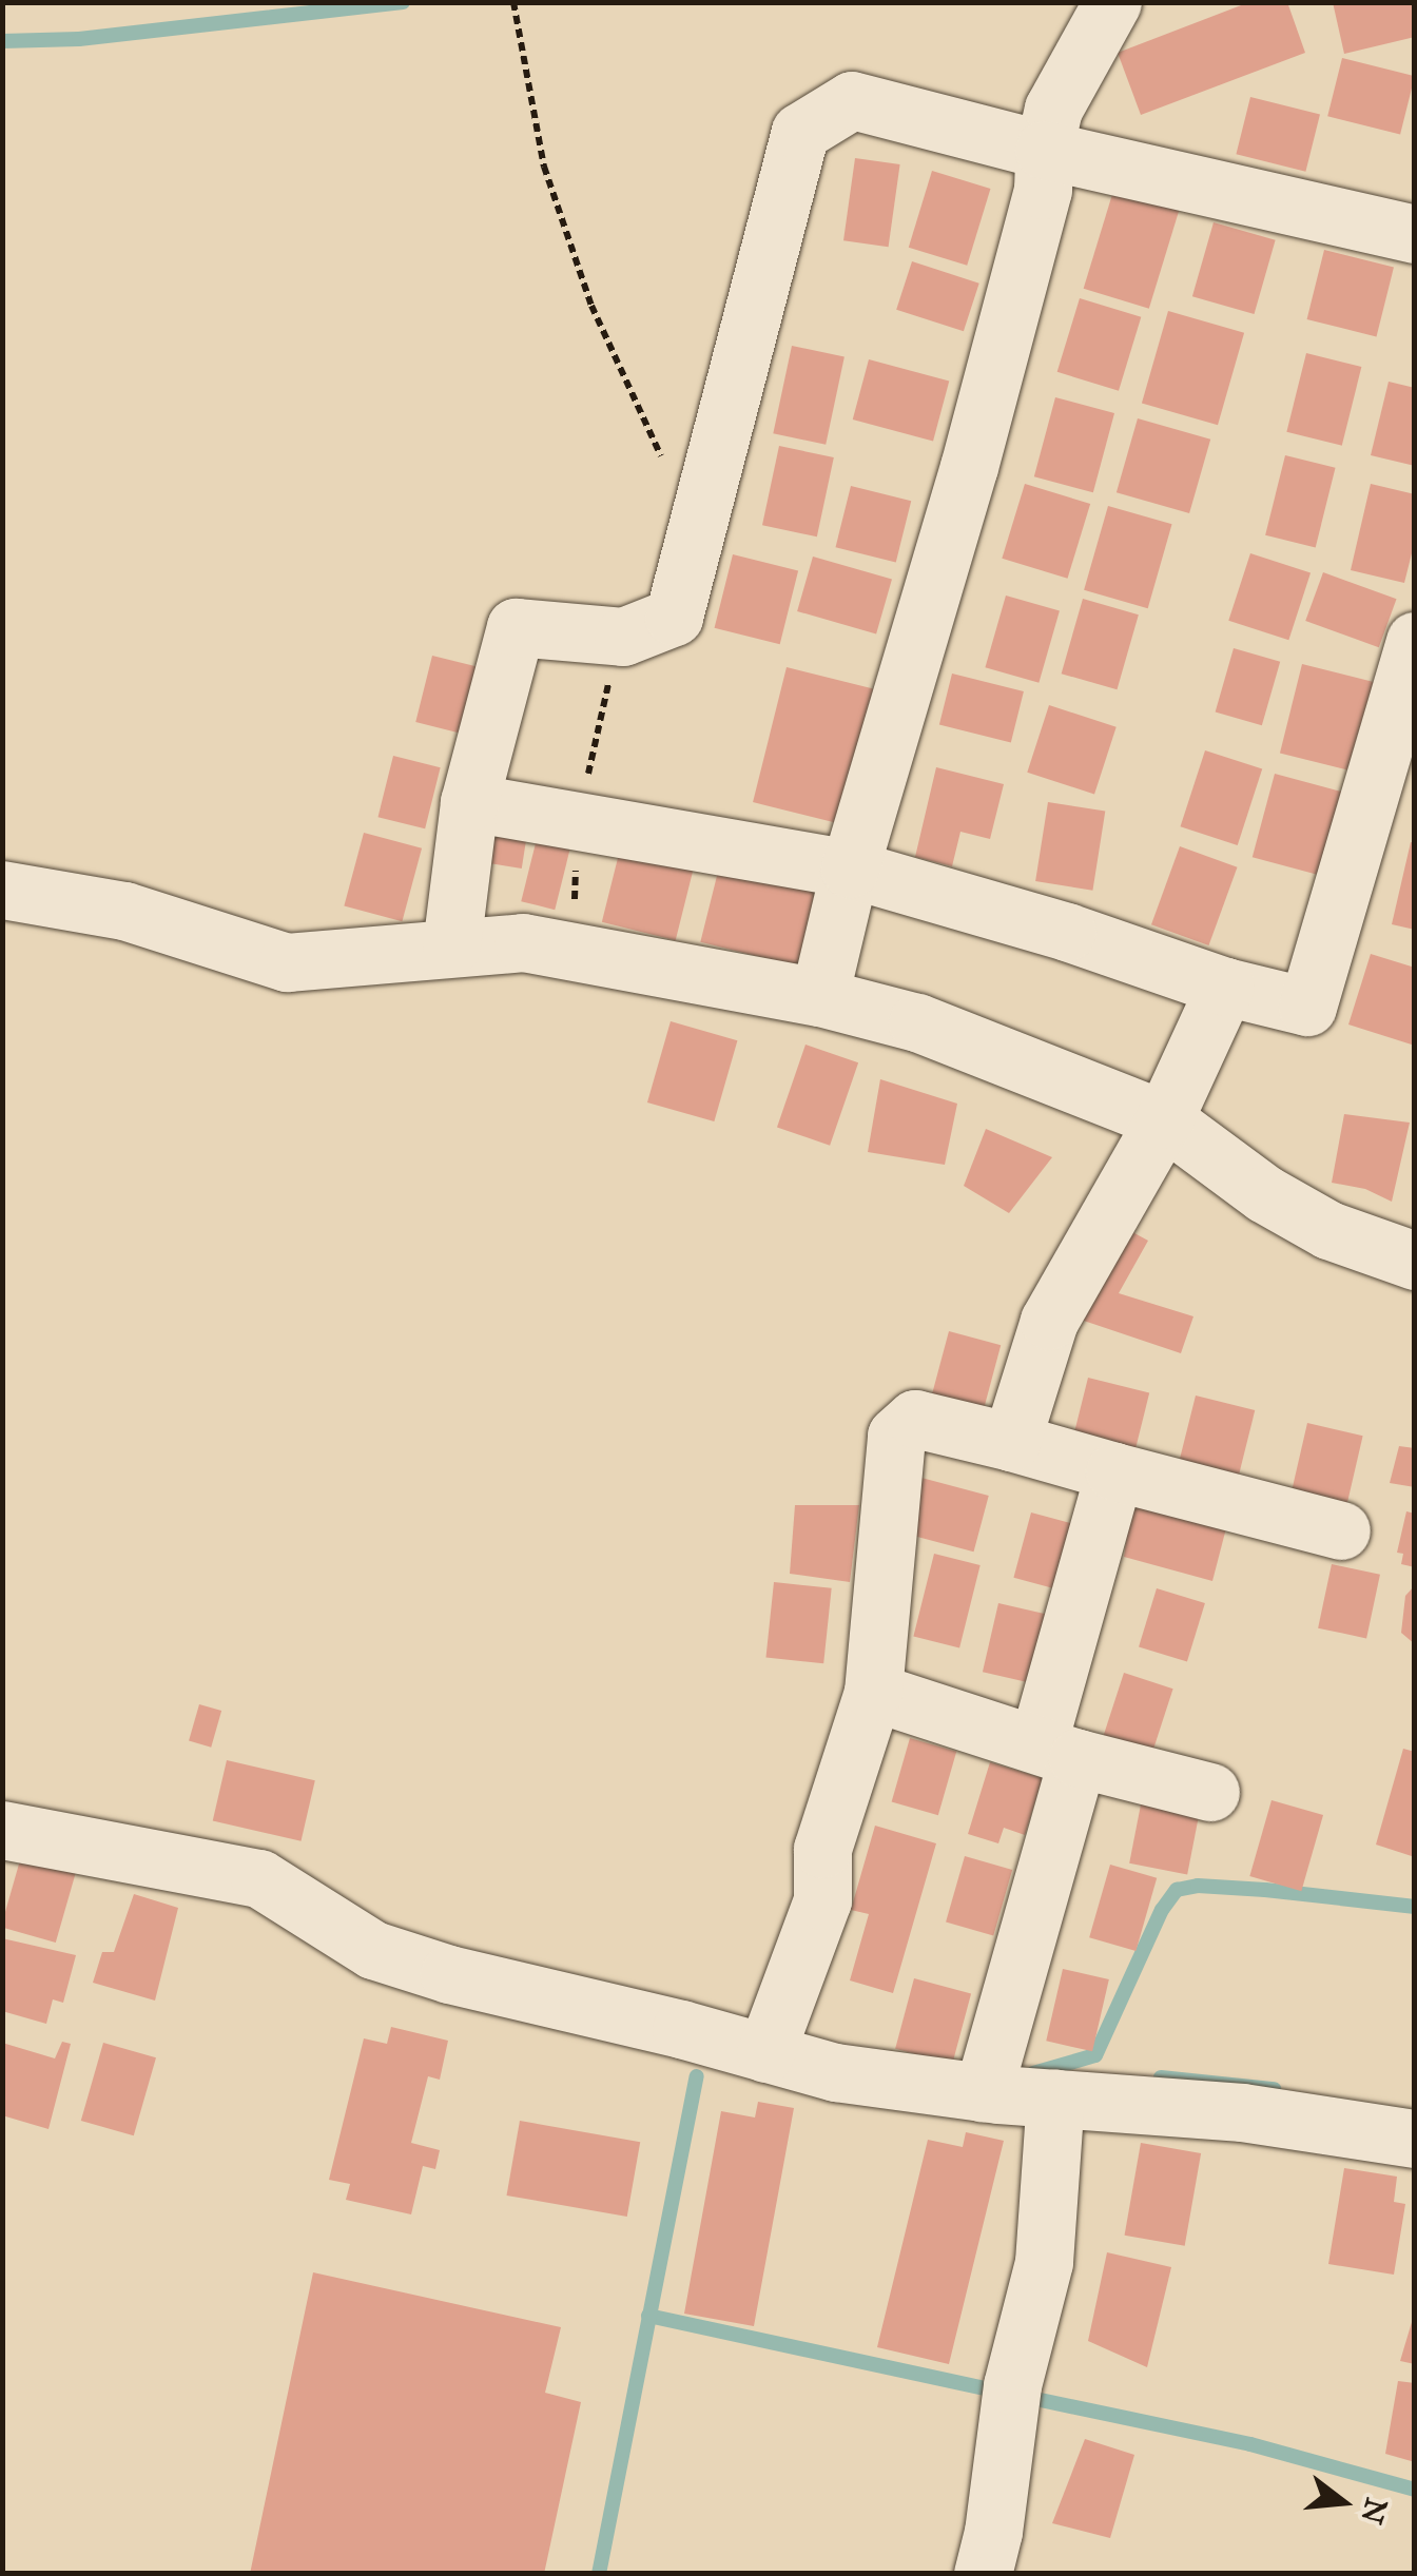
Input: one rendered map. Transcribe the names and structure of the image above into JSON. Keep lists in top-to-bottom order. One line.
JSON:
{"north":"right"}
